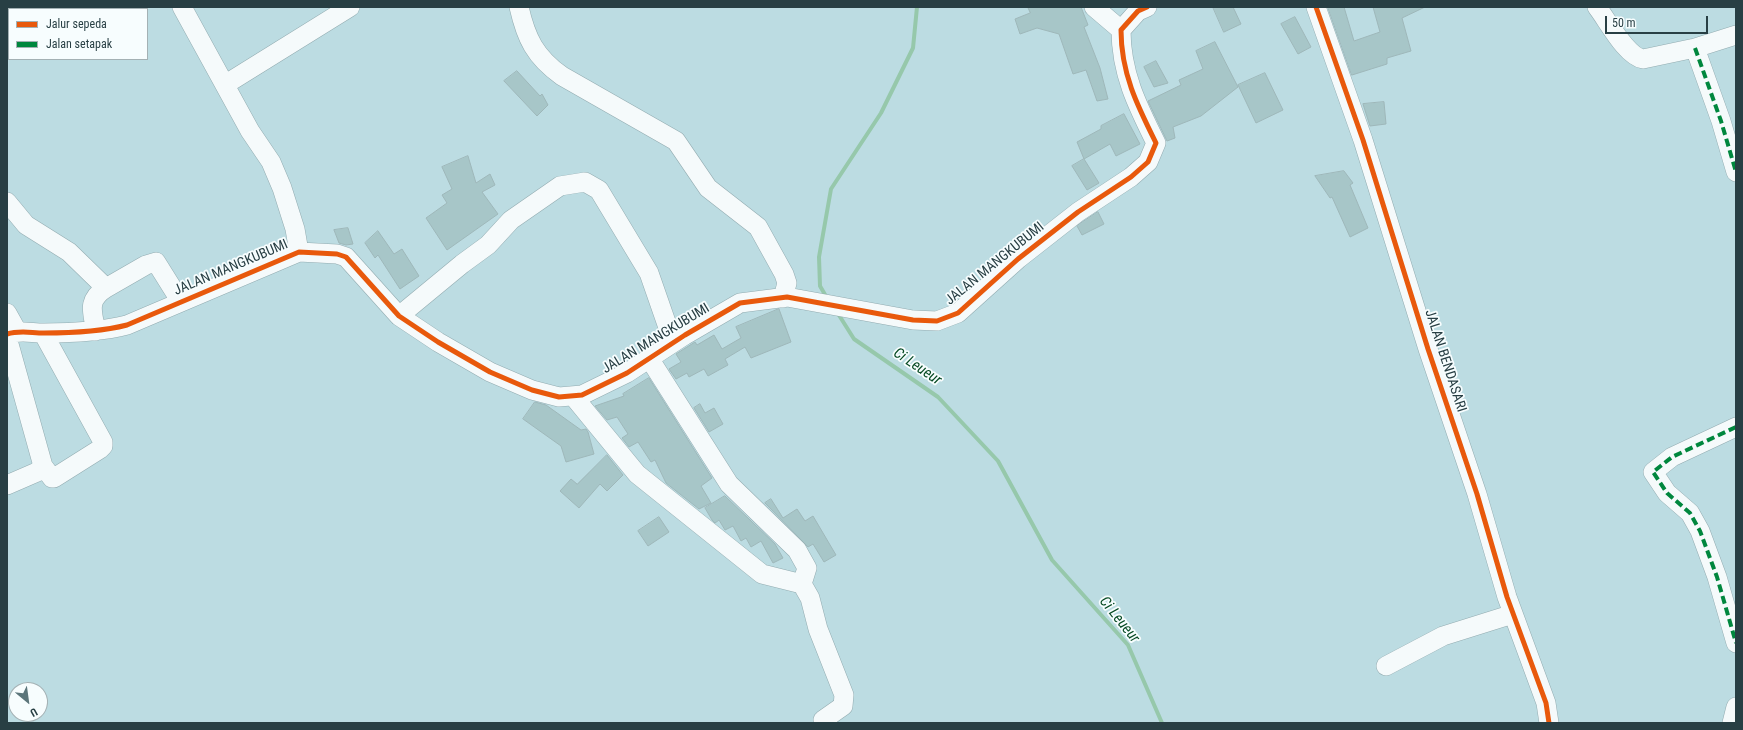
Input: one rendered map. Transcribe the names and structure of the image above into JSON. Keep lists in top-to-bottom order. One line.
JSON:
{"streets":{"street":["JALAN MANGKUBUMI","JALAN BENDASARI"]},"water":["Ci Leueur"],"legend":["Jalur sepeda","Jalan setapak"],"scale_bar":"50 m","north":"bottom right"}
